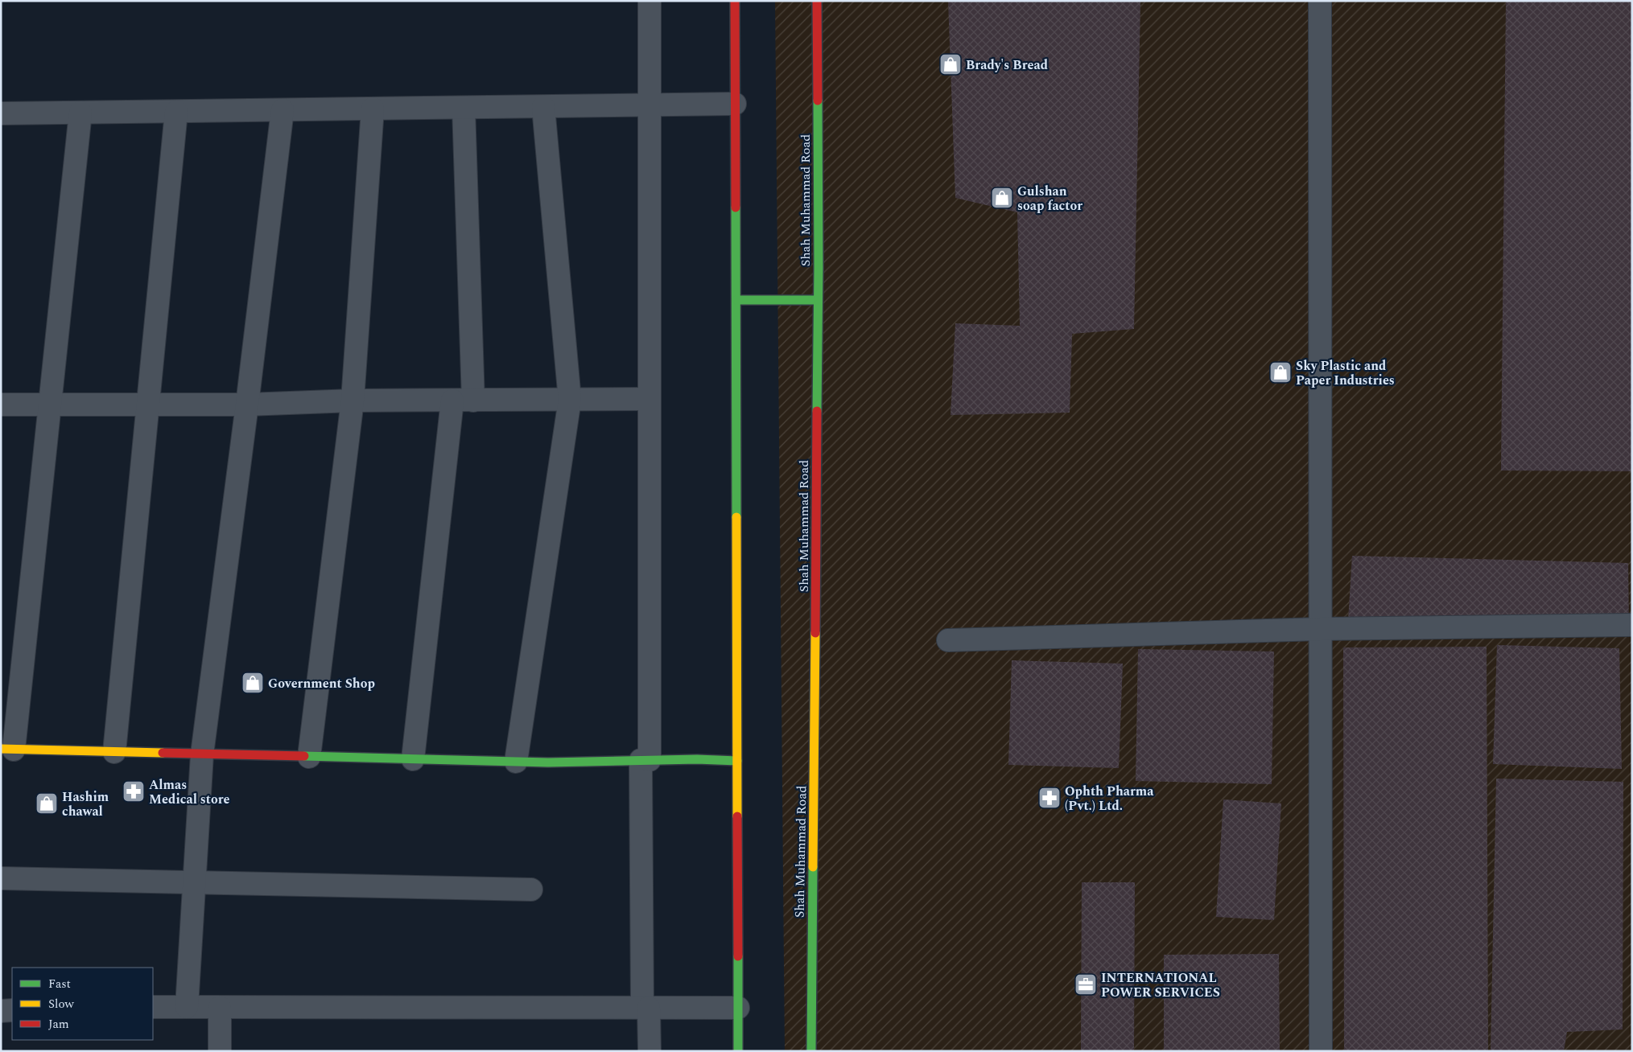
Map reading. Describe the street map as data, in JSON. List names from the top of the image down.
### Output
{
  "streets": {
    "street": ["Shah Muhammad Road"]
  },
  "places": {
    "shop": [
      "Brady's Bread",
      "Gulshan soap factor",
      "Sky Plastic and Paper Industries",
      "Government Shop",
      "Hashim chawal"
    ],
    "pharmacy": ["Almas Medical store", "Ophth Pharma (Pvt.) Ltd."],
    "office": ["INTERNATIONAL POWER SERVICES"]
  },
  "legend": ["Fast", "Slow", "Jam"]
}
